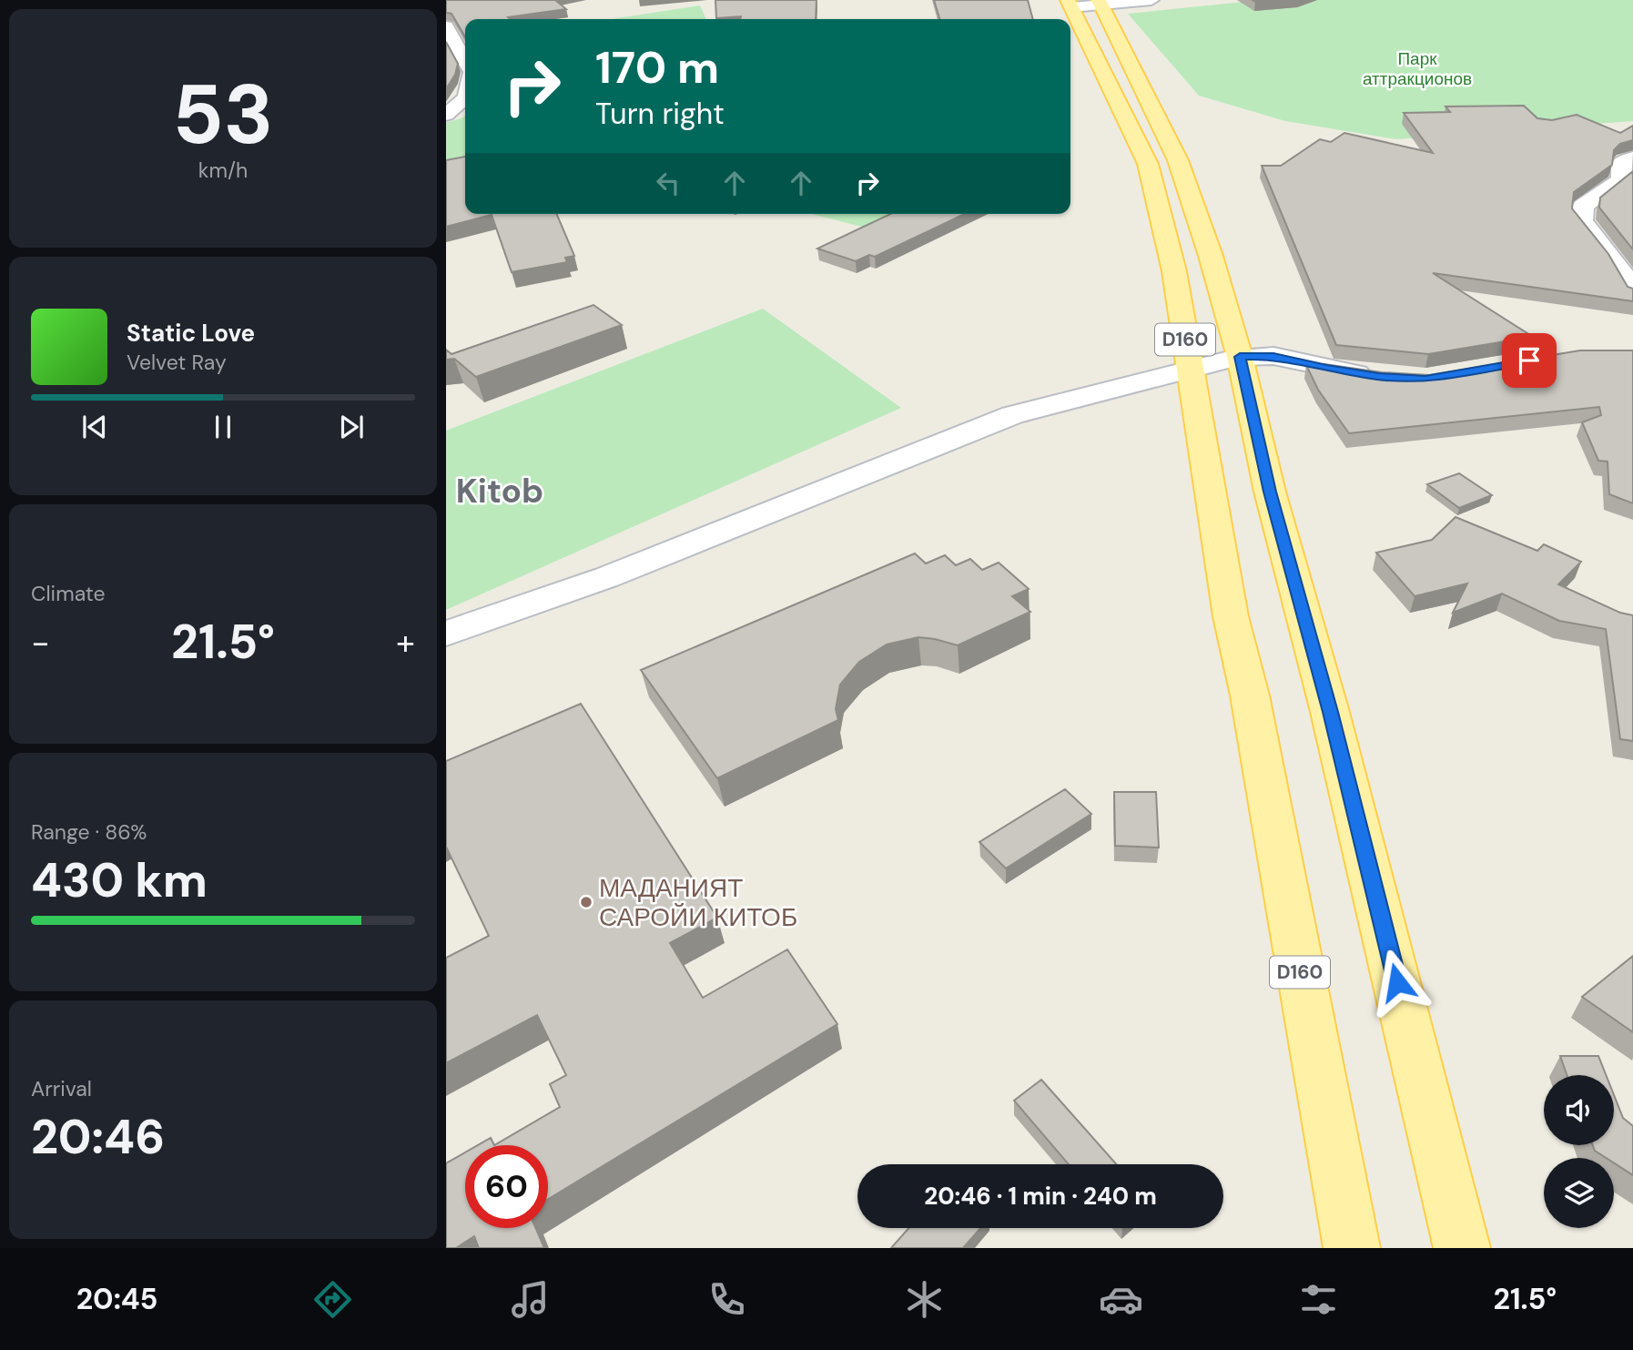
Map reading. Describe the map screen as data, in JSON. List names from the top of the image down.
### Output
{
  "streets": {
    "main road": ["D160"]
  },
  "districts": ["Kitob"],
  "parks": ["Парк аттракционов"],
  "places": ["МАДАНИЯТ САРОЙИ КИТОБ"],
  "page": {
    "tile": [
      ["53", "km/h"],
      "Climate",
      ["Range · 86%", "430 km"],
      ["Arrival", "20:46"]
    ],
    "turn": ["170 m", "Turn right"],
    "song": ["Static Love", "Velvet Ray"],
    "heat": ["−", "21.5°", "+"],
    "limit": "60",
    "trip": "20:46 · 1 min · 240 m",
    "tabs": ["20:45", "21.5°"]
  }
}
